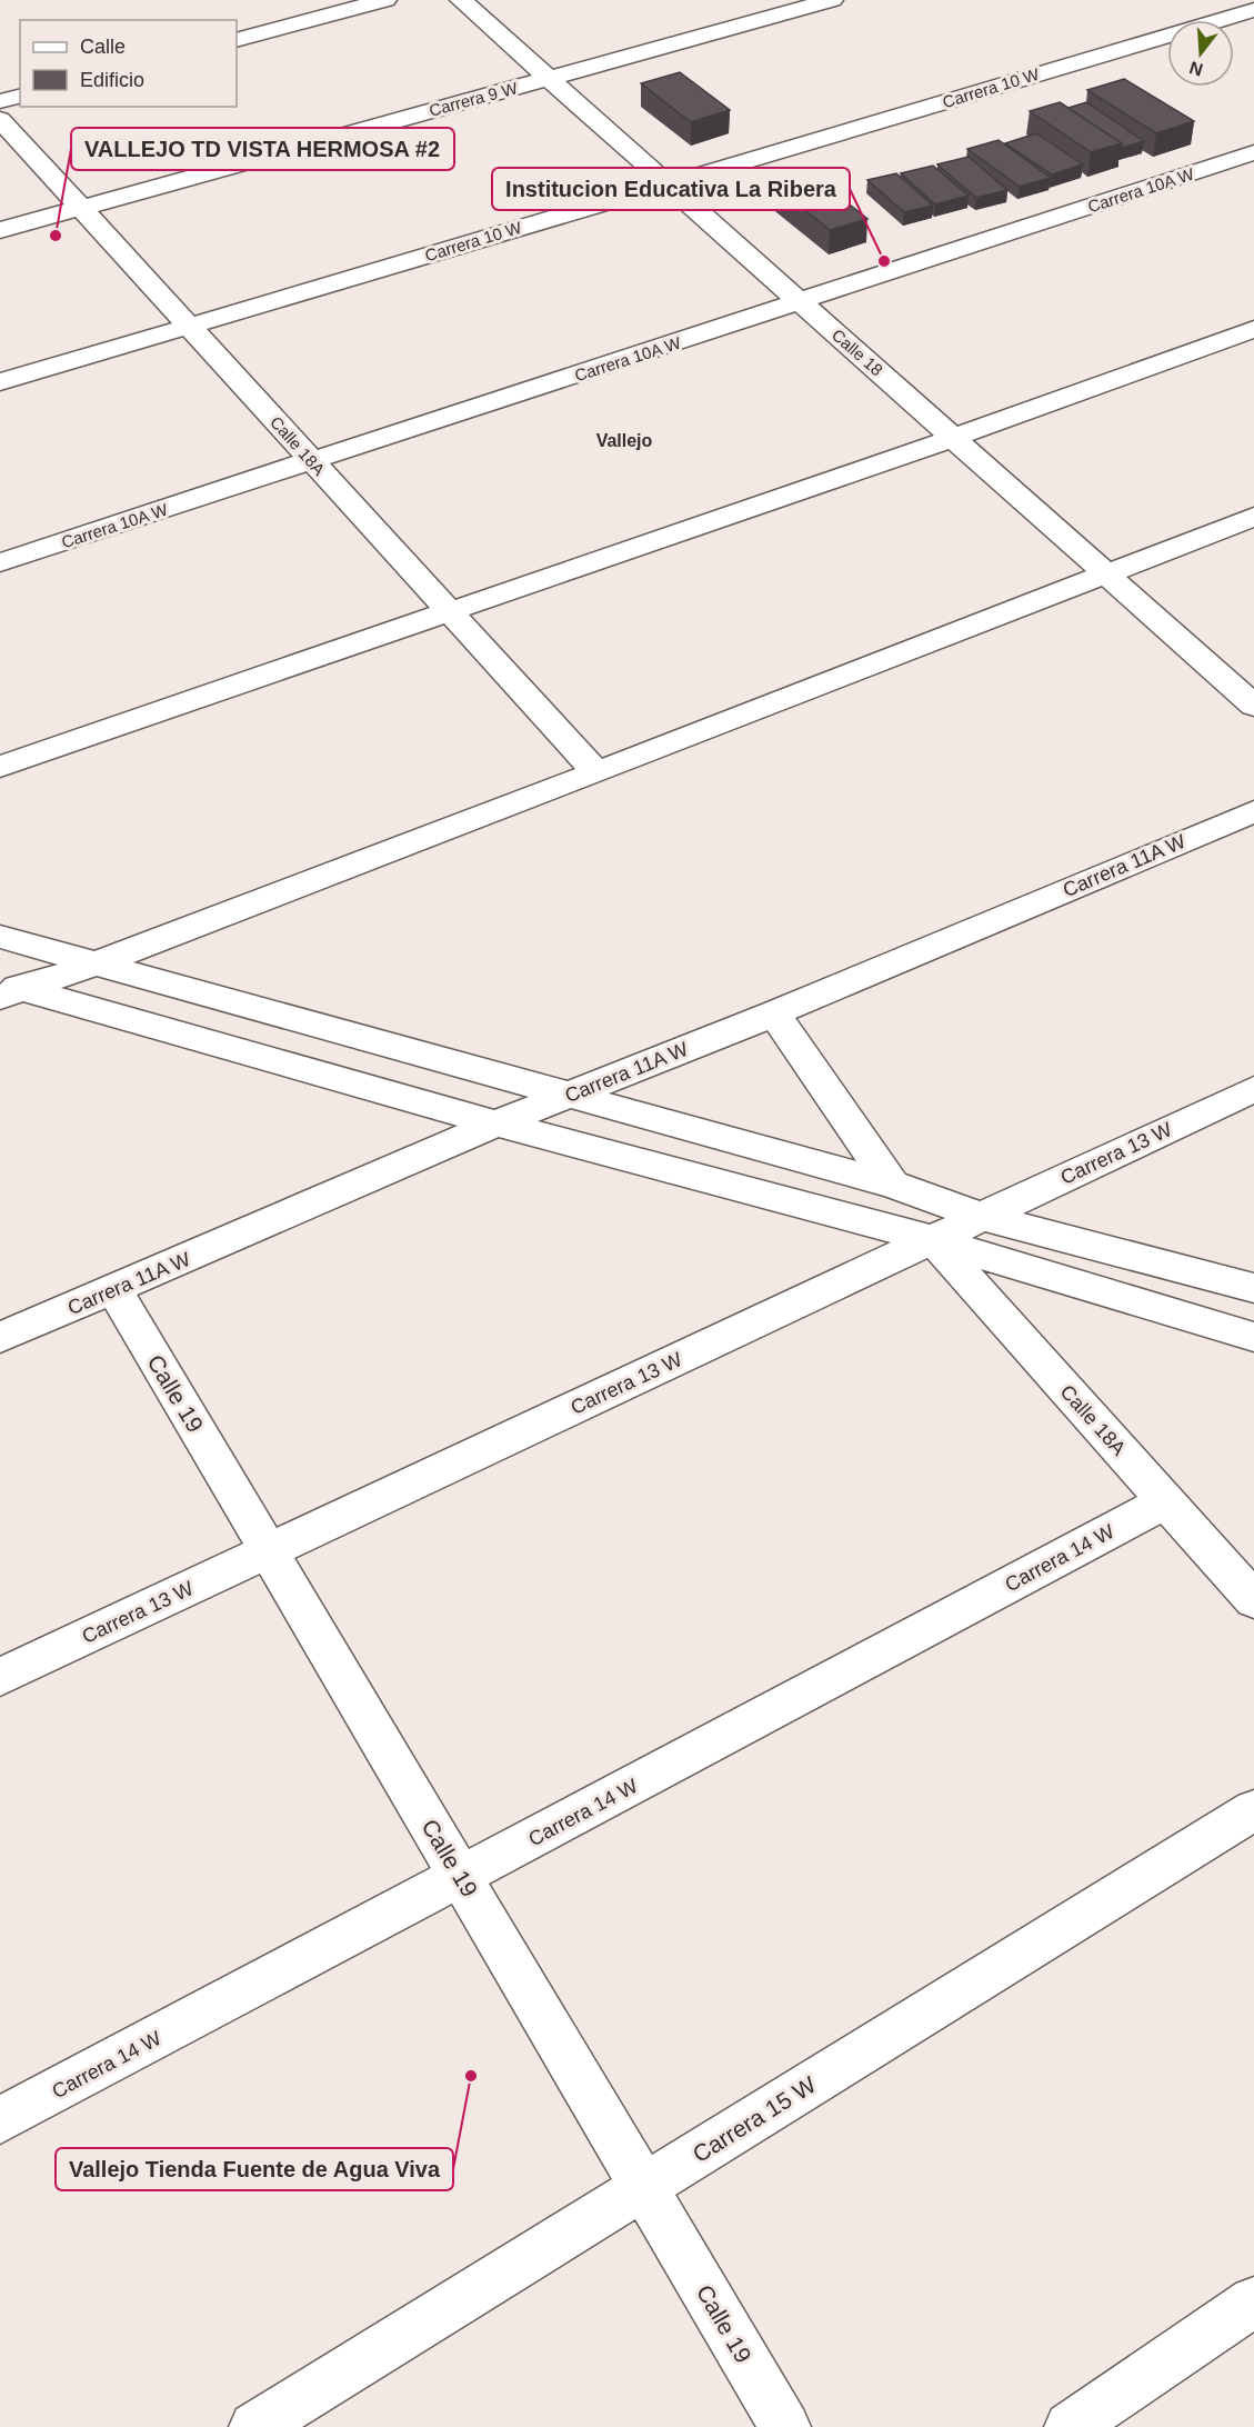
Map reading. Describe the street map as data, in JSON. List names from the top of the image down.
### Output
{
  "streets": {
    "street": [
      "Carrera 10 W",
      "Carrera 9 W",
      "Carrera 10A W",
      "Calle 18",
      "Calle 18A",
      "Carrera 11A W",
      "Carrera 13 W",
      "Calle 19",
      "Carrera 14 W",
      "Carrera 15 W"
    ]
  },
  "crossings": [
    ["Carrera 10 W", "Calle 18"],
    ["Carrera 10 W", "Calle 18A"],
    ["Carrera 9 W", "Calle 18"],
    ["Carrera 9 W", "Calle 18A"],
    ["Carrera 10A W", "Calle 18"],
    ["Carrera 10A W", "Calle 18A"],
    ["Calle 18A", "Carrera 13 W"],
    ["Calle 18A", "Carrera 14 W"],
    ["Carrera 11A W", "Calle 19"],
    ["Carrera 13 W", "Calle 19"],
    ["Calle 19", "Carrera 14 W"],
    ["Calle 19", "Carrera 15 W"]
  ],
  "districts": ["Vallejo"],
  "places": ["VALLEJO TD VISTA HERMOSA #2", "Institucion Educativa La Ribera", "Vallejo Tienda Fuente de Agua Viva"],
  "legend": ["Calle", "Edificio"],
  "north": "bottom"
}
